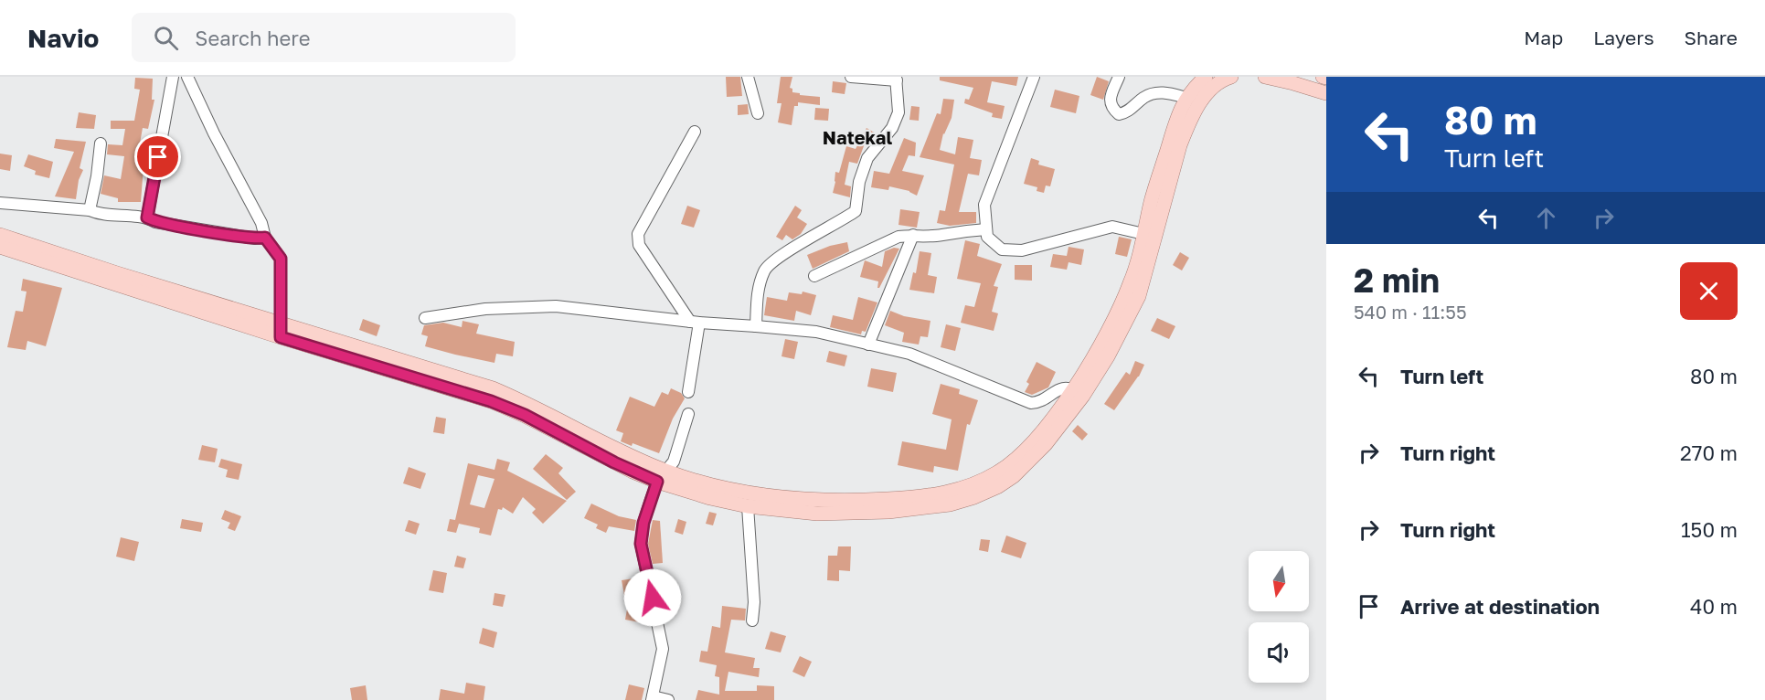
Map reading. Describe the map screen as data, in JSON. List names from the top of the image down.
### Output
{
  "districts": ["Natekal"],
  "north": "bottom",
  "page": {
    "header": "Navio",
    "search": "Search here",
    "nav": ["Map", "Layers", "Share"],
    "turn": ["80 m", "Turn left"],
    "heading": ["2 min", "540 m · 11:55"],
    "list": [
      {
        "name": "Turn left",
        "value": "80 m"
      },
      {
        "name": "Turn right",
        "value": "270 m"
      },
      {
        "name": "Turn right",
        "value": "150 m"
      },
      {
        "name": "Arrive at destination",
        "value": "40 m"
      }
    ]
  }
}
